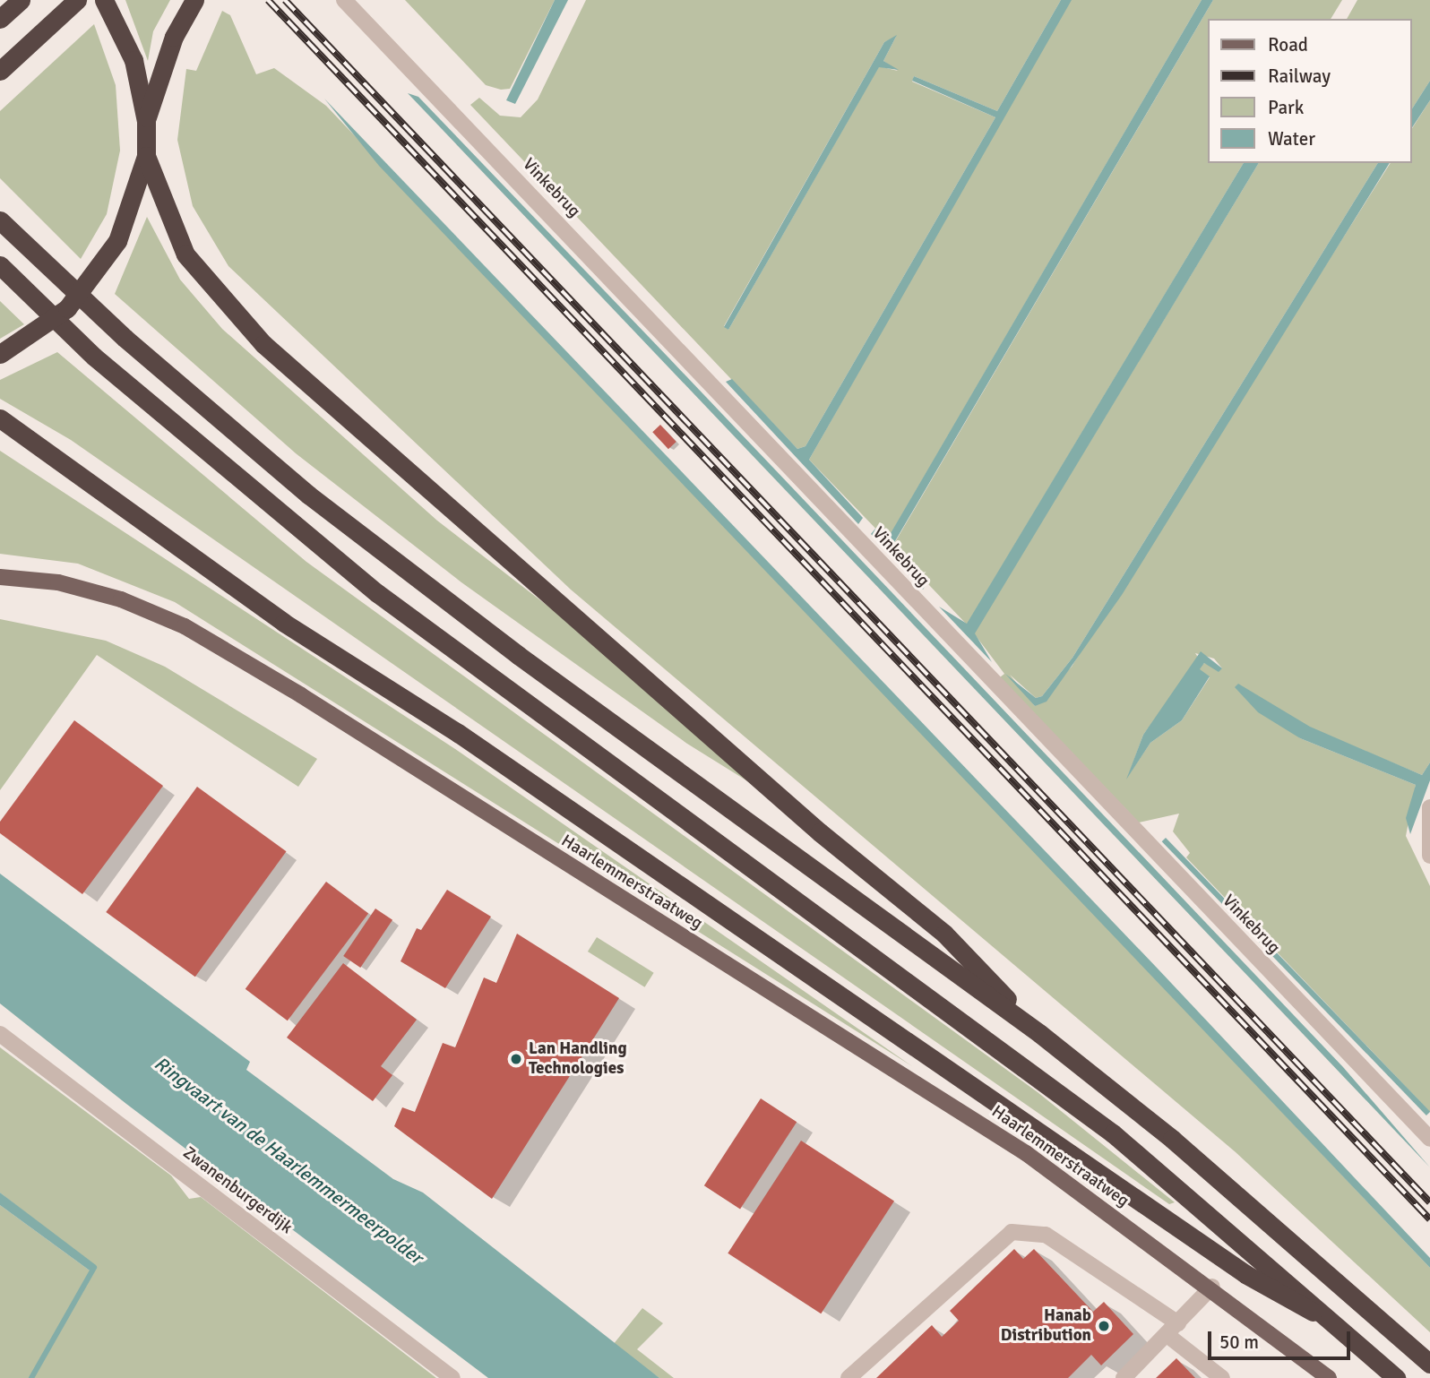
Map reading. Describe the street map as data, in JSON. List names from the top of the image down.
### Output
{
  "streets": {
    "main road": ["Haarlemmerstraatweg"],
    "street": ["Vinkebrug", "Zwanenburgerdijk"]
  },
  "water": ["Ringvaart van de Haarlemmermeerpolder"],
  "places": ["Lan Handling Technologies", "Hanab Distribution"],
  "legend": [
    "Road",
    "Railway",
    "Park",
    "Water"
  ],
  "scale_bar": "50 m"
}
